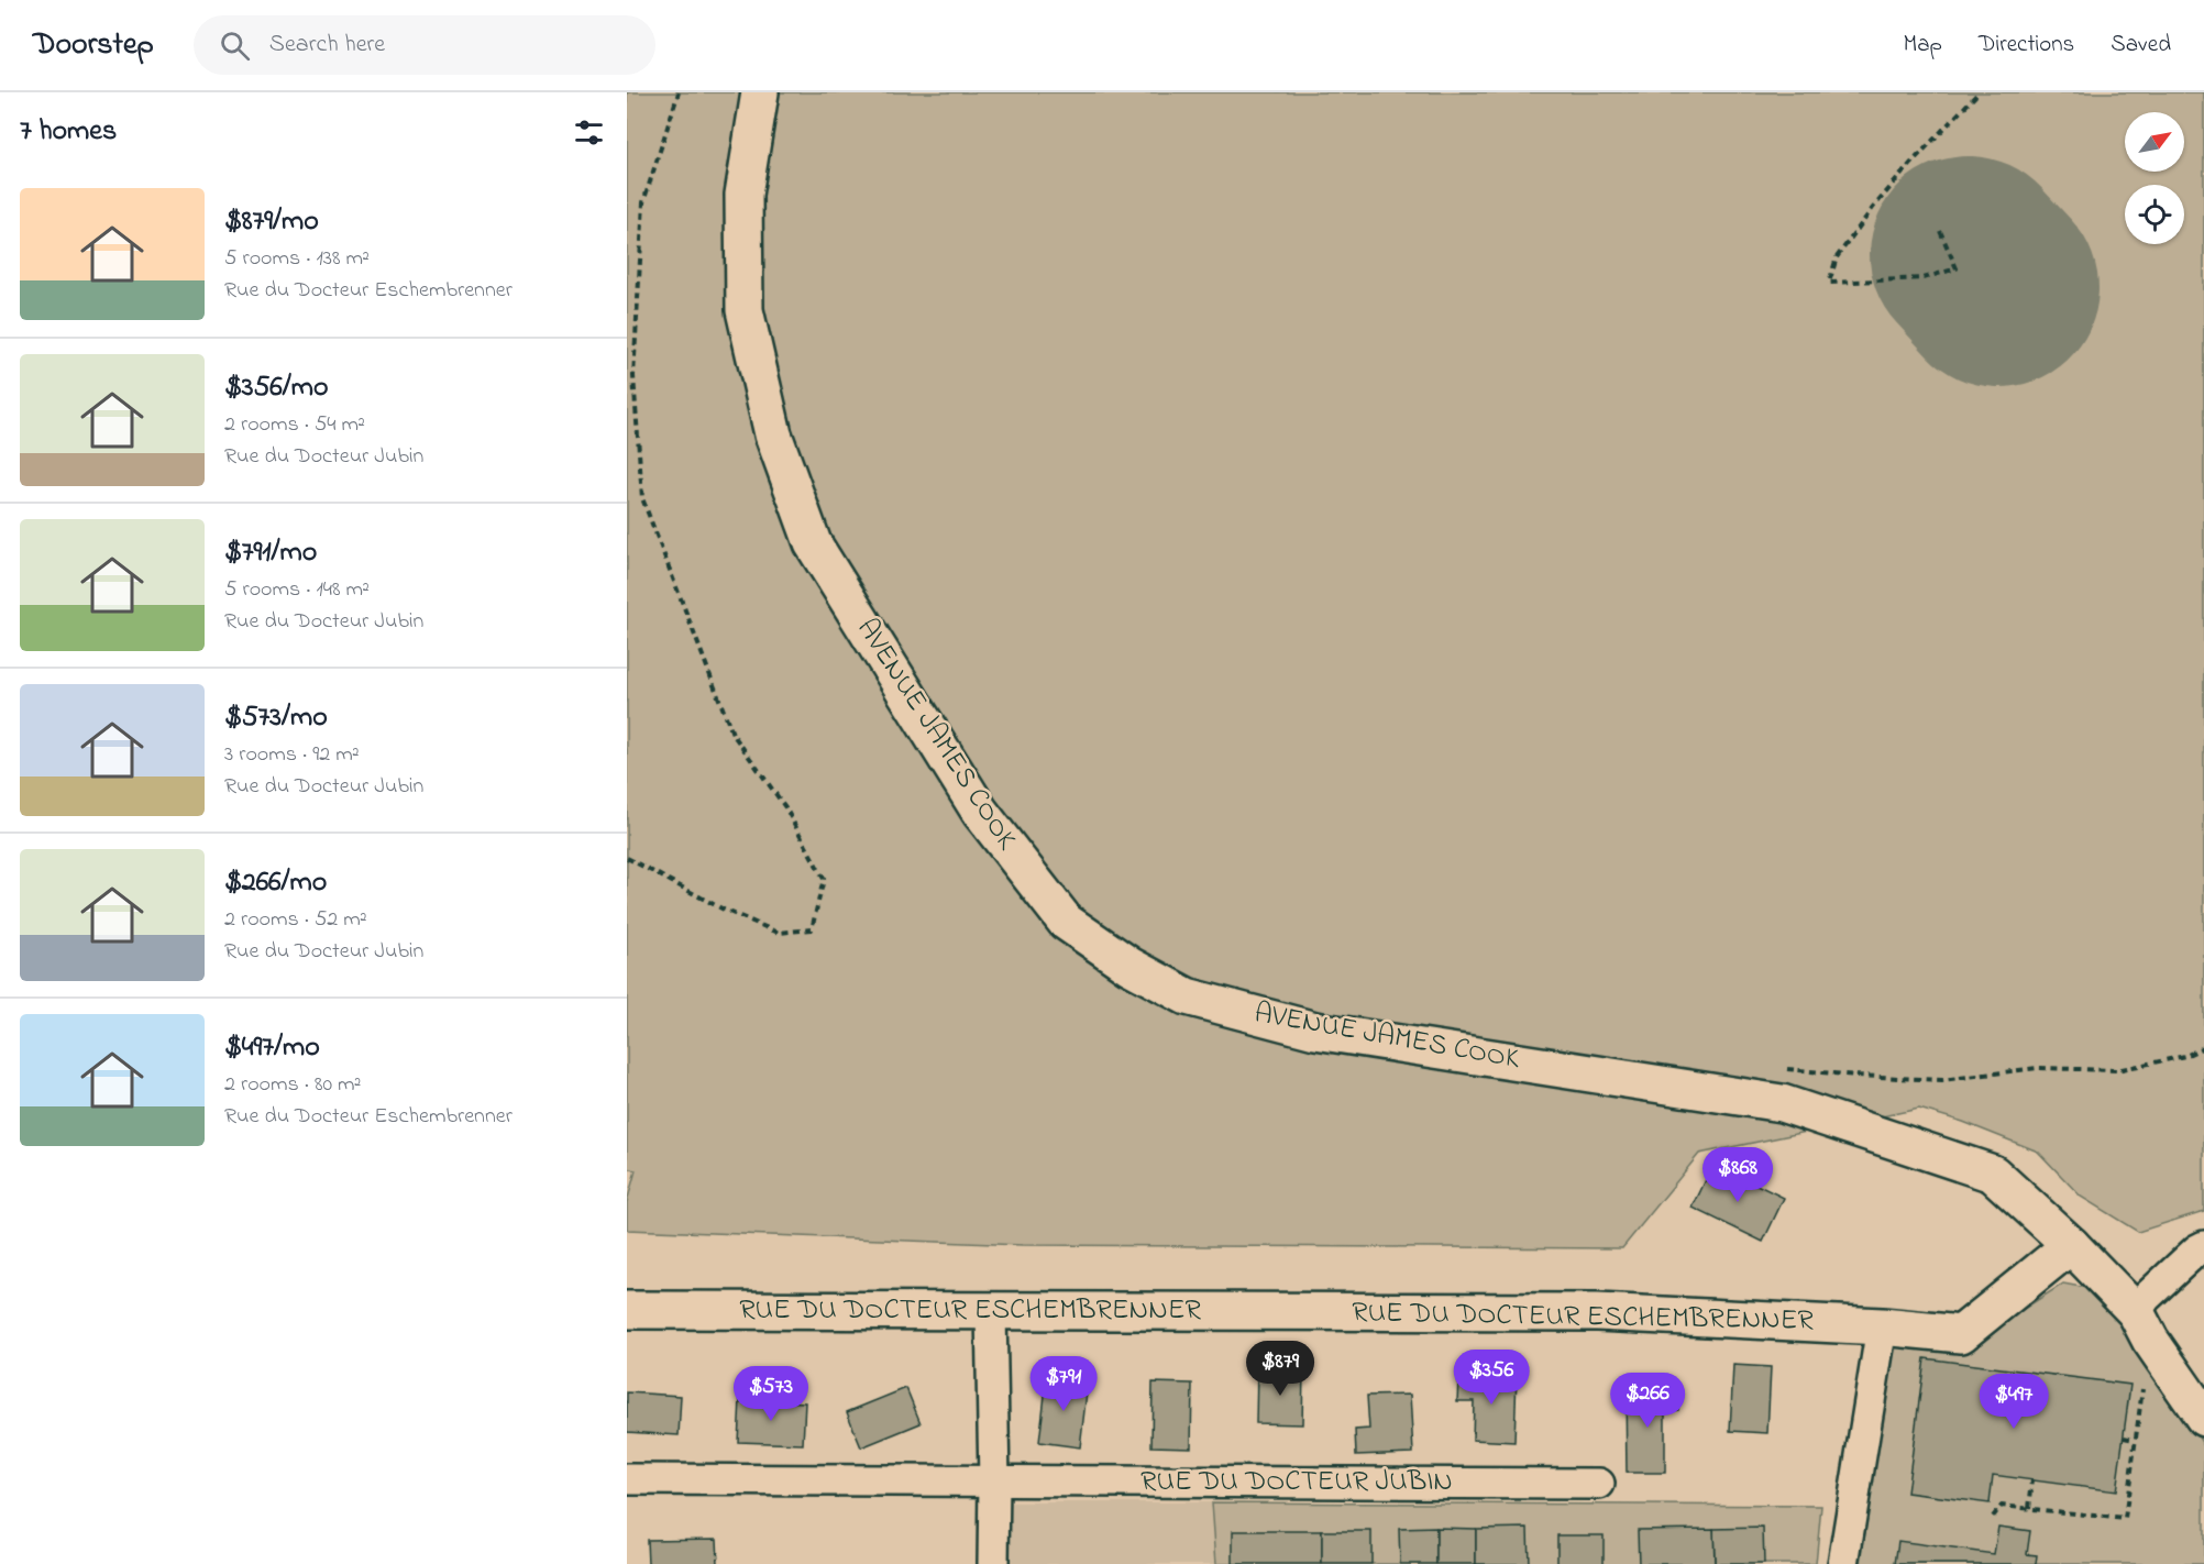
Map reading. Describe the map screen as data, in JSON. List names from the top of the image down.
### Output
{
  "streets": {
    "main road": ["AVENUE JAMES COOK", "RUE DU DOCTEUR ESCHEMBRENNER"],
    "street": ["RUE DU DOCTEUR JUBIN"]
  },
  "crossings": [
    ["AVENUE JAMES COOK", "RUE DU DOCTEUR ESCHEMBRENNER"]
  ],
  "north": "top right",
  "page": {
    "header": "Doorstep",
    "search": "Search here",
    "nav": ["Map", "Directions", "Saved"],
    "heading": "7 homes",
    "list": [
      {
        "name": "$879/mo",
        "note": "5 rooms · 138 m² · Rue du Docteur Eschembrenner"
      },
      {
        "name": "$356/mo",
        "note": "2 rooms · 54 m² · Rue du Docteur Jubin"
      },
      {
        "name": "$791/mo",
        "note": "5 rooms · 148 m² · Rue du Docteur Jubin"
      },
      {
        "name": "$573/mo",
        "note": "3 rooms · 92 m² · Rue du Docteur Jubin"
      },
      {
        "name": "$266/mo",
        "note": "2 rooms · 52 m² · Rue du Docteur Jubin"
      },
      {
        "name": "$497/mo",
        "note": "2 rooms · 80 m² · Rue du Docteur Eschembrenner"
      }
    ],
    "price": [
      "$868",
      "$879",
      "$356",
      "$791",
      "$573",
      "$266",
      "$497"
    ]
  }
}
